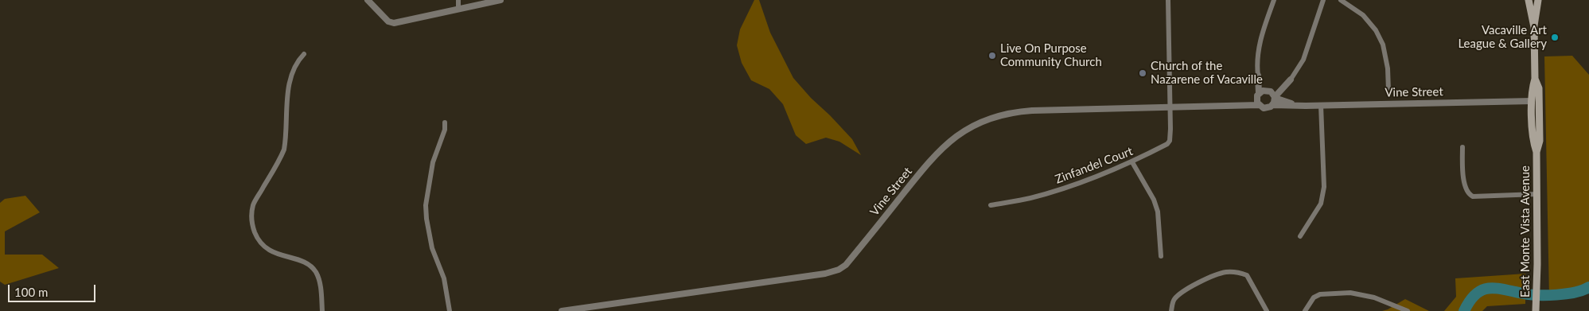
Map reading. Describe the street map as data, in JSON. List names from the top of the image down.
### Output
{
  "streets": {
    "main road": ["East Monte Vista Avenue"],
    "street": ["Vine Street", "Zinfandel Court"]
  },
  "crossings": [
    ["Vine Street", "Zinfandel Court"],
    ["Vine Street", "East Monte Vista Avenue"]
  ],
  "places": ["Vacaville Art League & Gallery", "Live On Purpose Community Church", "Church of the Nazarene of Vacaville"],
  "scale_bar": "100 m"
}
